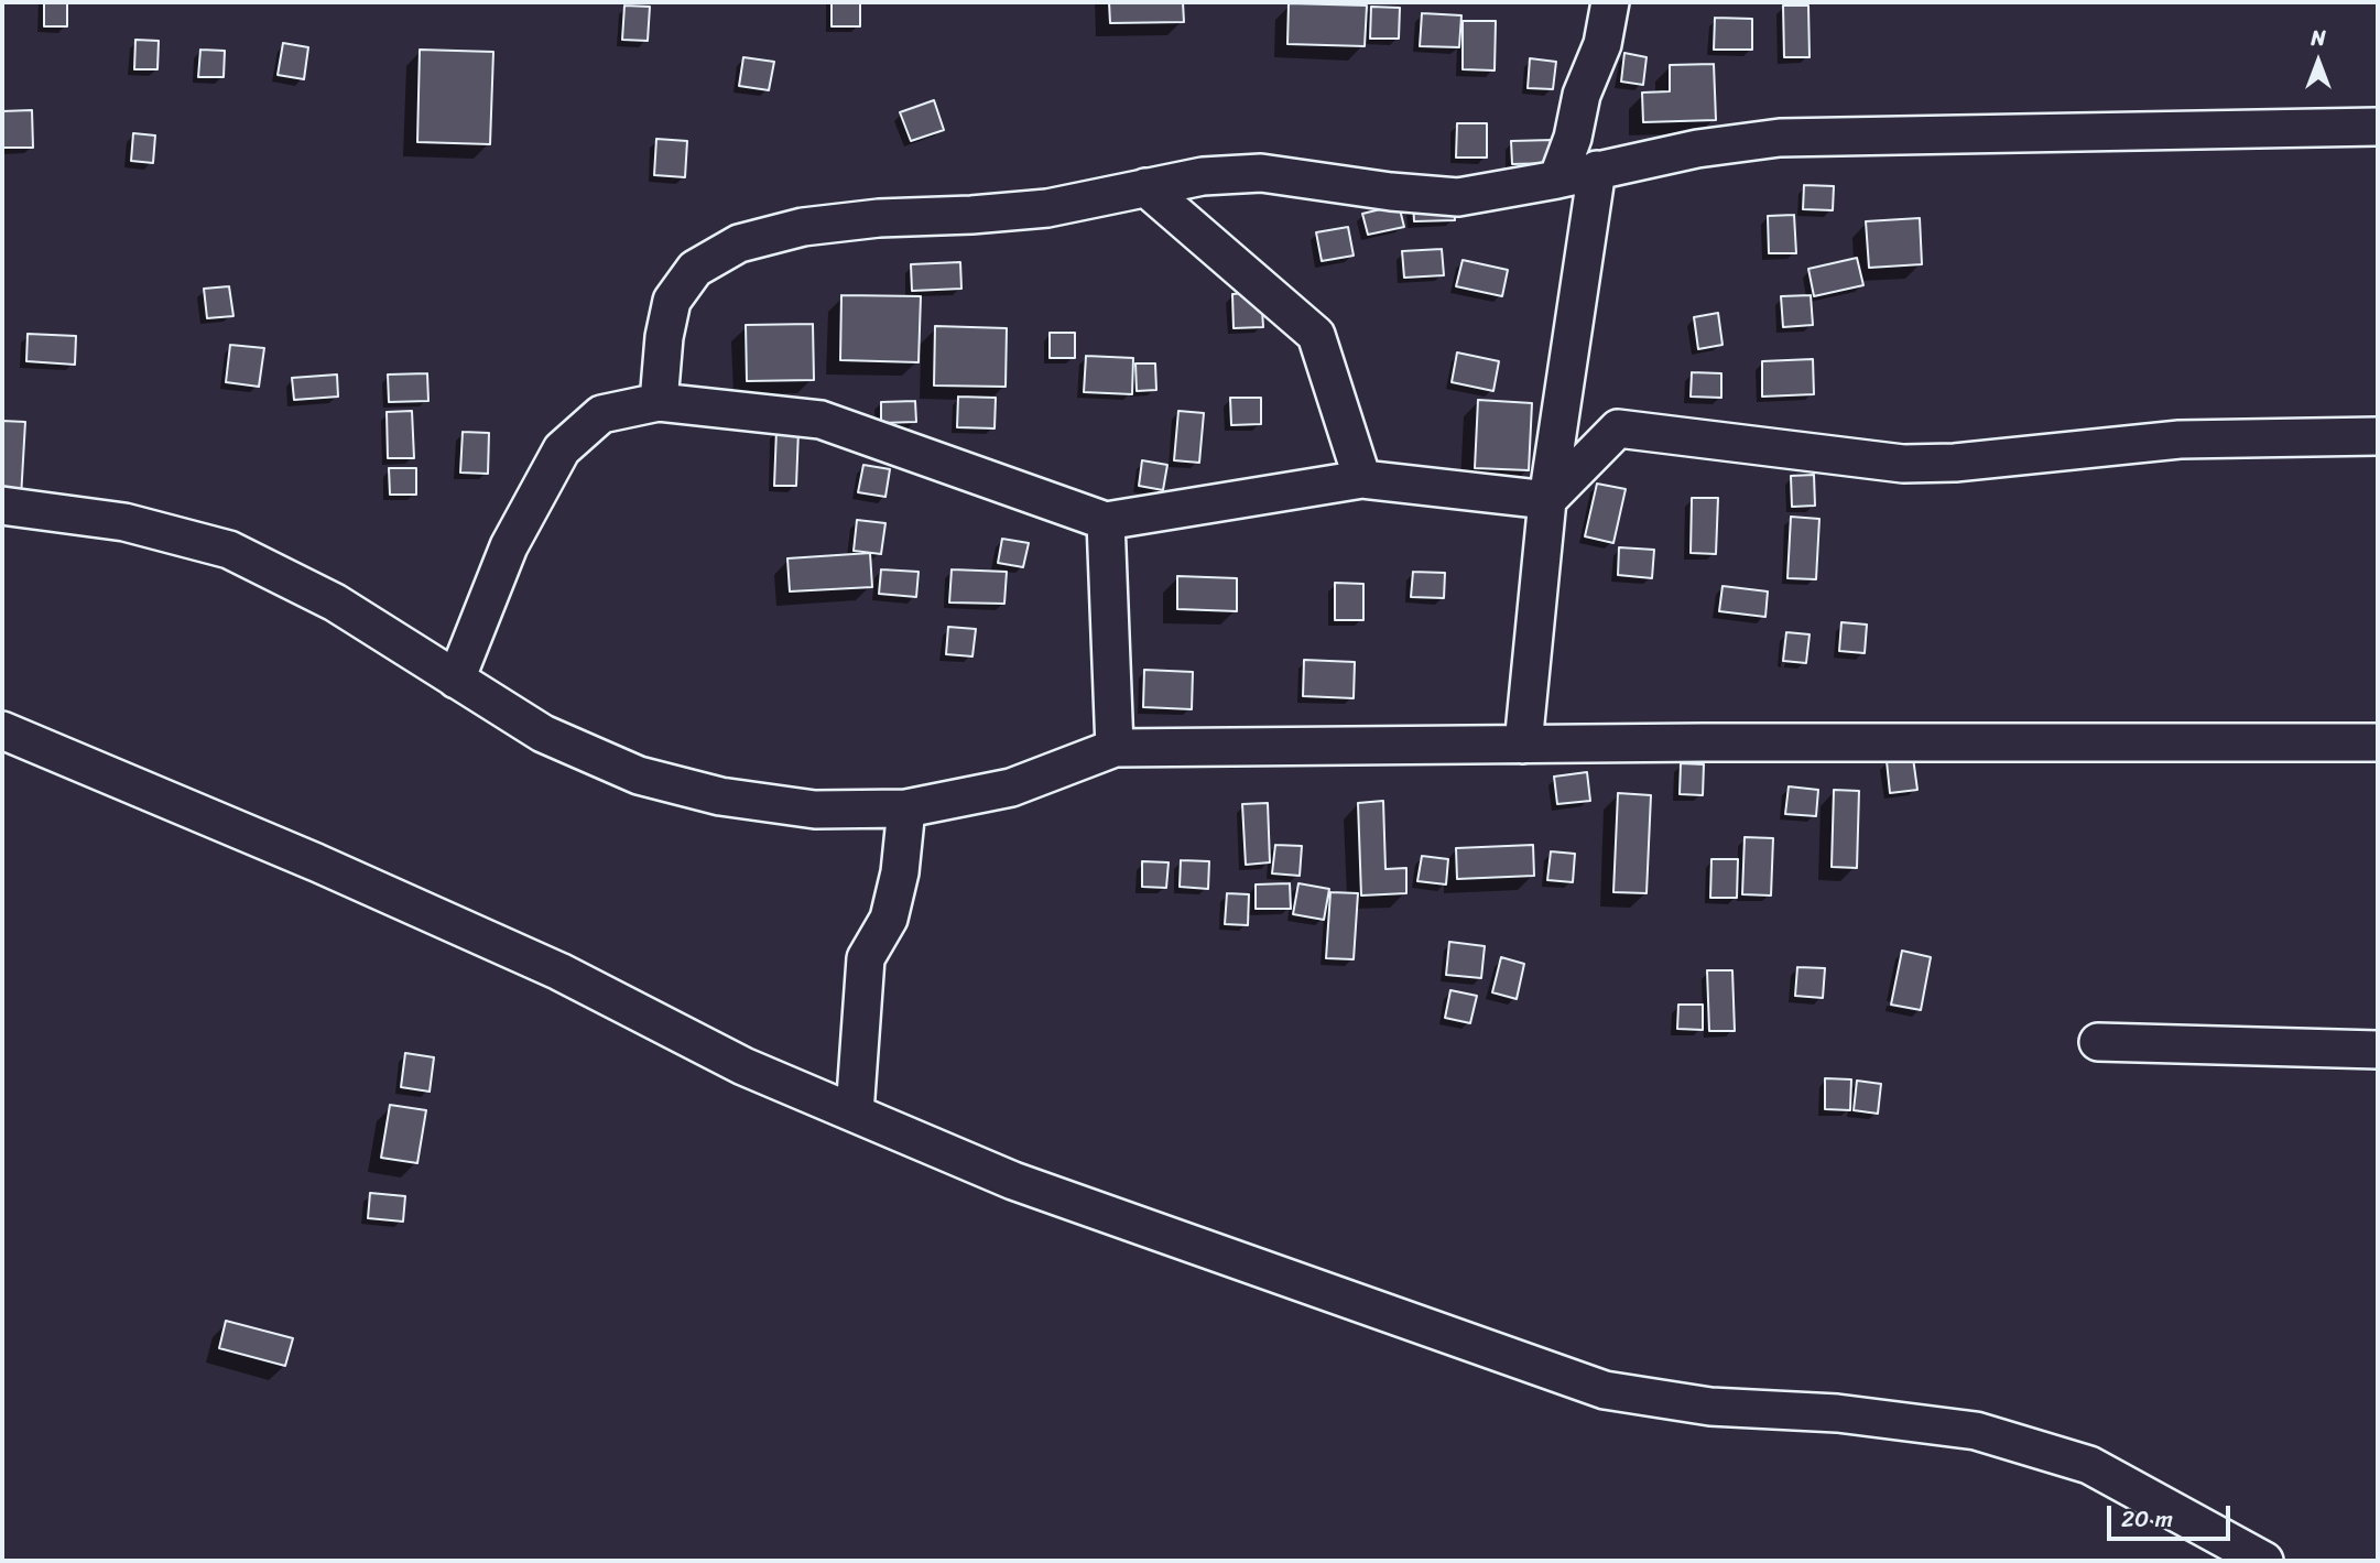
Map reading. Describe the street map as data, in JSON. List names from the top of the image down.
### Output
{
  "scale_bar": "20 m",
  "north": "top"
}
